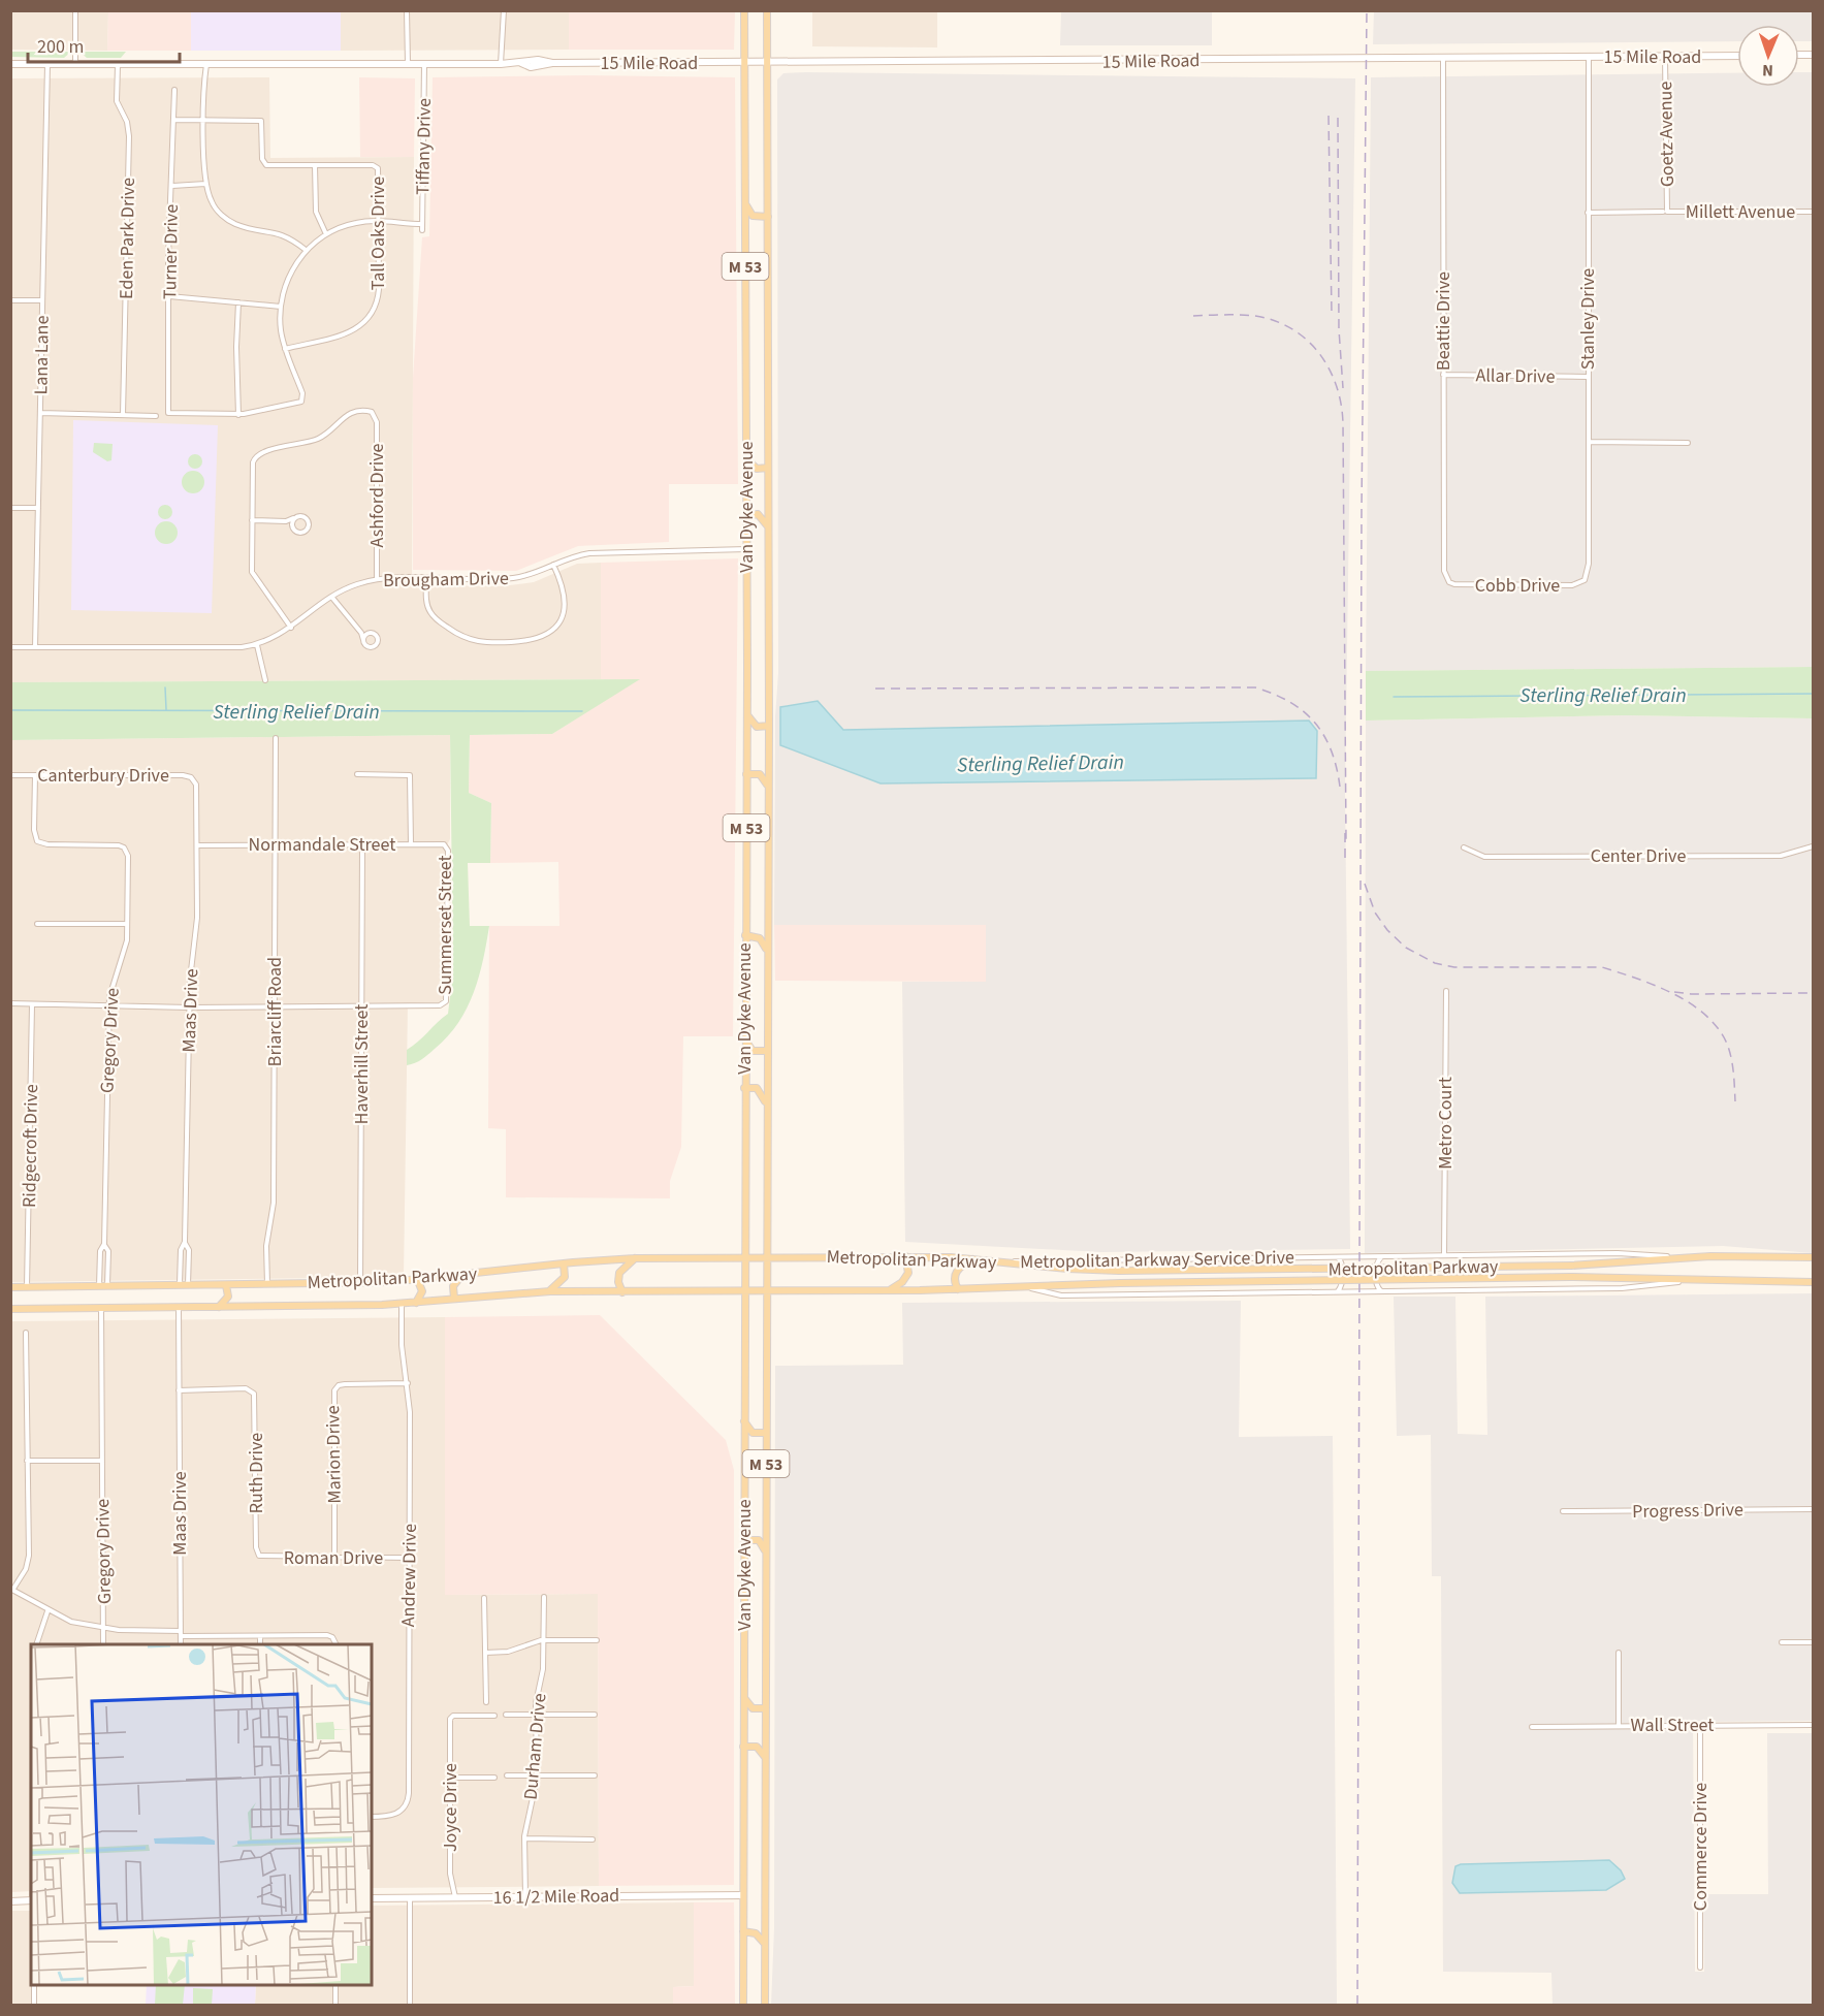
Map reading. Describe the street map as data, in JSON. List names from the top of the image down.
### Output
{
  "streets": {
    "main road": [
      "15 Mile Road",
      "M 53",
      "Van Dyke Avenue",
      "Metropolitan Parkway",
      "16 1/2 Mile Road"
    ],
    "street": [
      "Goetz Avenue",
      "Tiffany Drive",
      "Millett Avenue",
      "Tall Oaks Drive",
      "Eden Park Drive",
      "Turner Drive",
      "Stanley Drive",
      "Beattie Drive",
      "Lana Lane",
      "Allar Drive",
      "Ashford Drive",
      "Brougham Drive",
      "Cobb Drive",
      "Canterbury Drive",
      "Normandale Street",
      "Center Drive",
      "Summerset Street",
      "Maas Drive",
      "Briarcliff Road",
      "Gregory Drive",
      "Haverhill Street",
      "Metro Court",
      "Ridgecroft Drive",
      "Metropolitan Parkway Service Drive",
      "Marion Drive",
      "Ruth Drive",
      "Progress Drive",
      "Roman Drive",
      "Andrew Drive",
      "Wall Street",
      "Durham Drive",
      "Joyce Drive",
      "Commerce Drive"
    ]
  },
  "crossings": [
    ["15 Mile Road", "Goetz Avenue"],
    ["15 Mile Road", "Tiffany Drive"],
    ["15 Mile Road", "Eden Park Drive"],
    ["15 Mile Road", "Stanley Drive"],
    ["15 Mile Road", "Beattie Drive"],
    ["15 Mile Road", "Lana Lane"],
    ["15 Mile Road", "Van Dyke Avenue"],
    ["Goetz Avenue", "Millett Avenue"],
    ["Millett Avenue", "Stanley Drive"],
    ["Stanley Drive", "Allar Drive"],
    ["Stanley Drive", "Cobb Drive"],
    ["Beattie Drive", "Allar Drive"],
    ["Beattie Drive", "Cobb Drive"],
    ["Lana Lane", "Brougham Drive"],
    ["Ashford Drive", "Brougham Drive"],
    ["Van Dyke Avenue", "Brougham Drive"],
    ["Van Dyke Avenue", "Metropolitan Parkway"],
    ["Van Dyke Avenue", "16 1/2 Mile Road"],
    ["Canterbury Drive", "Maas Drive"],
    ["Canterbury Drive", "Gregory Drive"],
    ["Normandale Street", "Summerset Street"],
    ["Normandale Street", "Maas Drive"],
    ["Normandale Street", "Briarcliff Road"],
    ["Normandale Street", "Haverhill Street"],
    ["Summerset Street", "Haverhill Street"],
    ["Maas Drive", "Metropolitan Parkway"],
    ["Maas Drive", "Ruth Drive"],
    ["Briarcliff Road", "Metropolitan Parkway"],
    ["Gregory Drive", "Metropolitan Parkway"],
    ["Haverhill Street", "Metropolitan Parkway"],
    ["Metro Court", "Metropolitan Parkway Service Drive"],
    ["Ridgecroft Drive", "Metropolitan Parkway"],
    ["Metropolitan Parkway", "Metropolitan Parkway Service Drive"],
    ["Metropolitan Parkway", "Andrew Drive"],
    ["Marion Drive", "Roman Drive"],
    ["Marion Drive", "Andrew Drive"],
    ["Ruth Drive", "Roman Drive"],
    ["Roman Drive", "Andrew Drive"],
    ["Wall Street", "Commerce Drive"],
    ["Durham Drive", "16 1/2 Mile Road"],
    ["Joyce Drive", "16 1/2 Mile Road"]
  ],
  "water": ["Sterling Relief Drain"],
  "scale_bar": "200 m",
  "north": "bottom"
}
